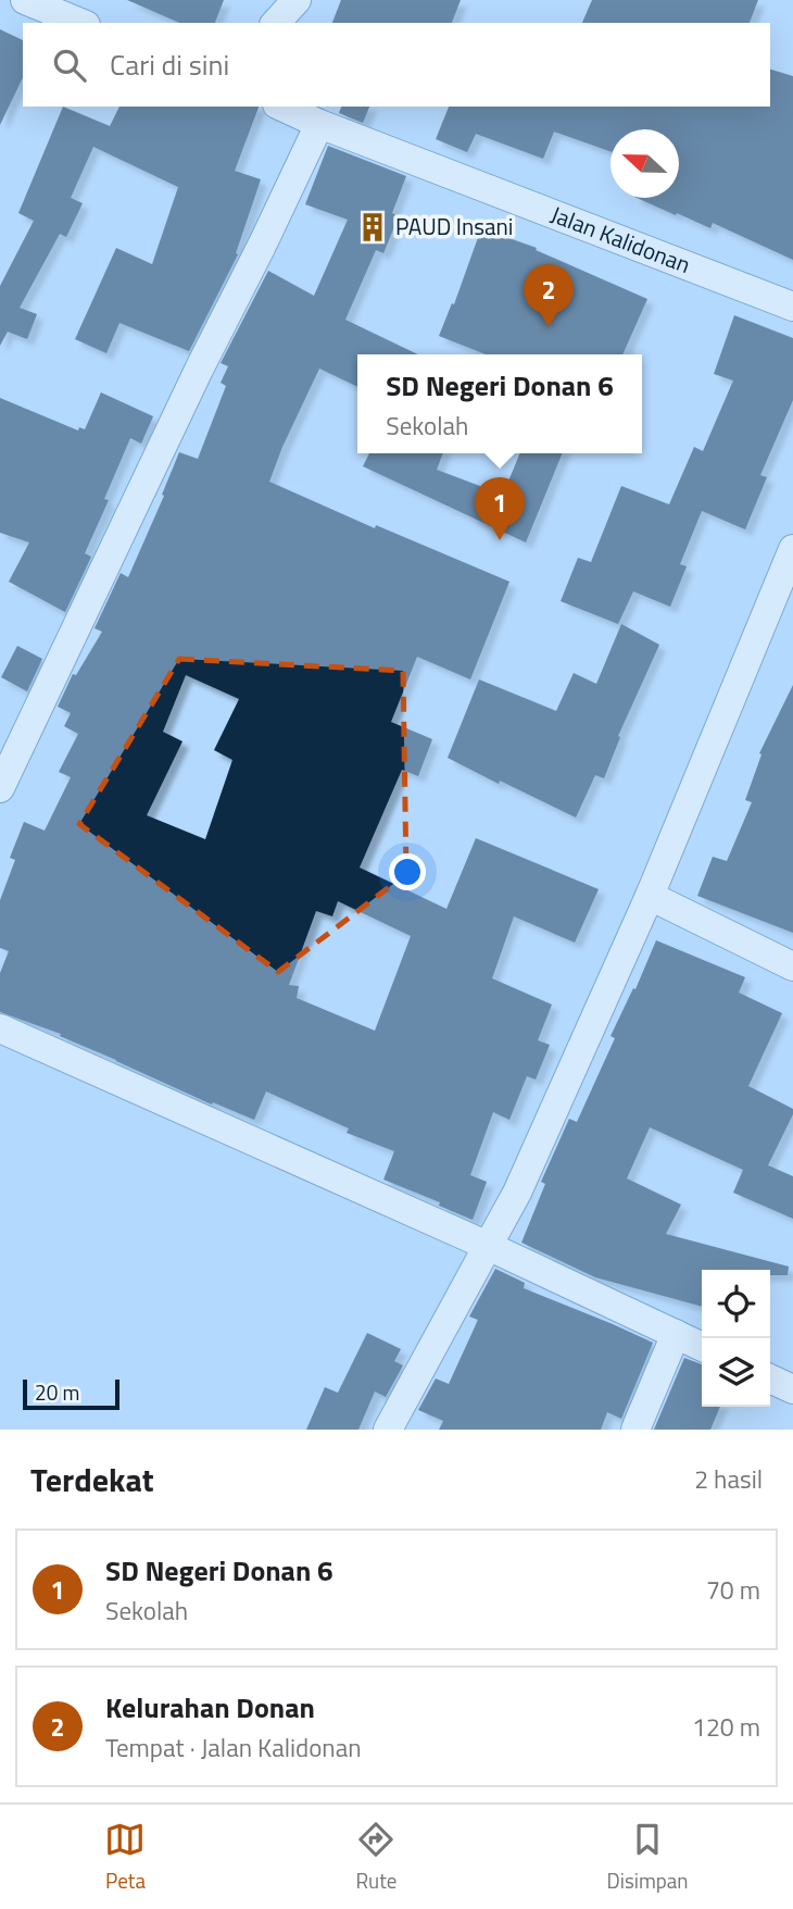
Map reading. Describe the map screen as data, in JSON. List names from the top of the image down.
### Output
{
  "streets": {
    "street": ["Jalan Kalidonan"]
  },
  "places": {
    "building": ["PAUD Insani"]
  },
  "scale_bar": "20 m",
  "north": "left",
  "page": {
    "search": "Cari di sini",
    "pins": ["2", "1"],
    "popup": ["SD Negeri Donan 6", "Sekolah"],
    "scale": "20 m",
    "heading": ["Terdekat", "2 hasil"],
    "list": [
      {
        "mark": "1",
        "name": "SD Negeri Donan 6",
        "note": "Sekolah",
        "value": "70 m"
      },
      {
        "mark": "2",
        "name": "Kelurahan Donan",
        "note": "Tempat · Jalan Kalidonan",
        "value": "120 m"
      }
    ],
    "nav": ["Peta", "Rute", "Disimpan"]
  }
}
